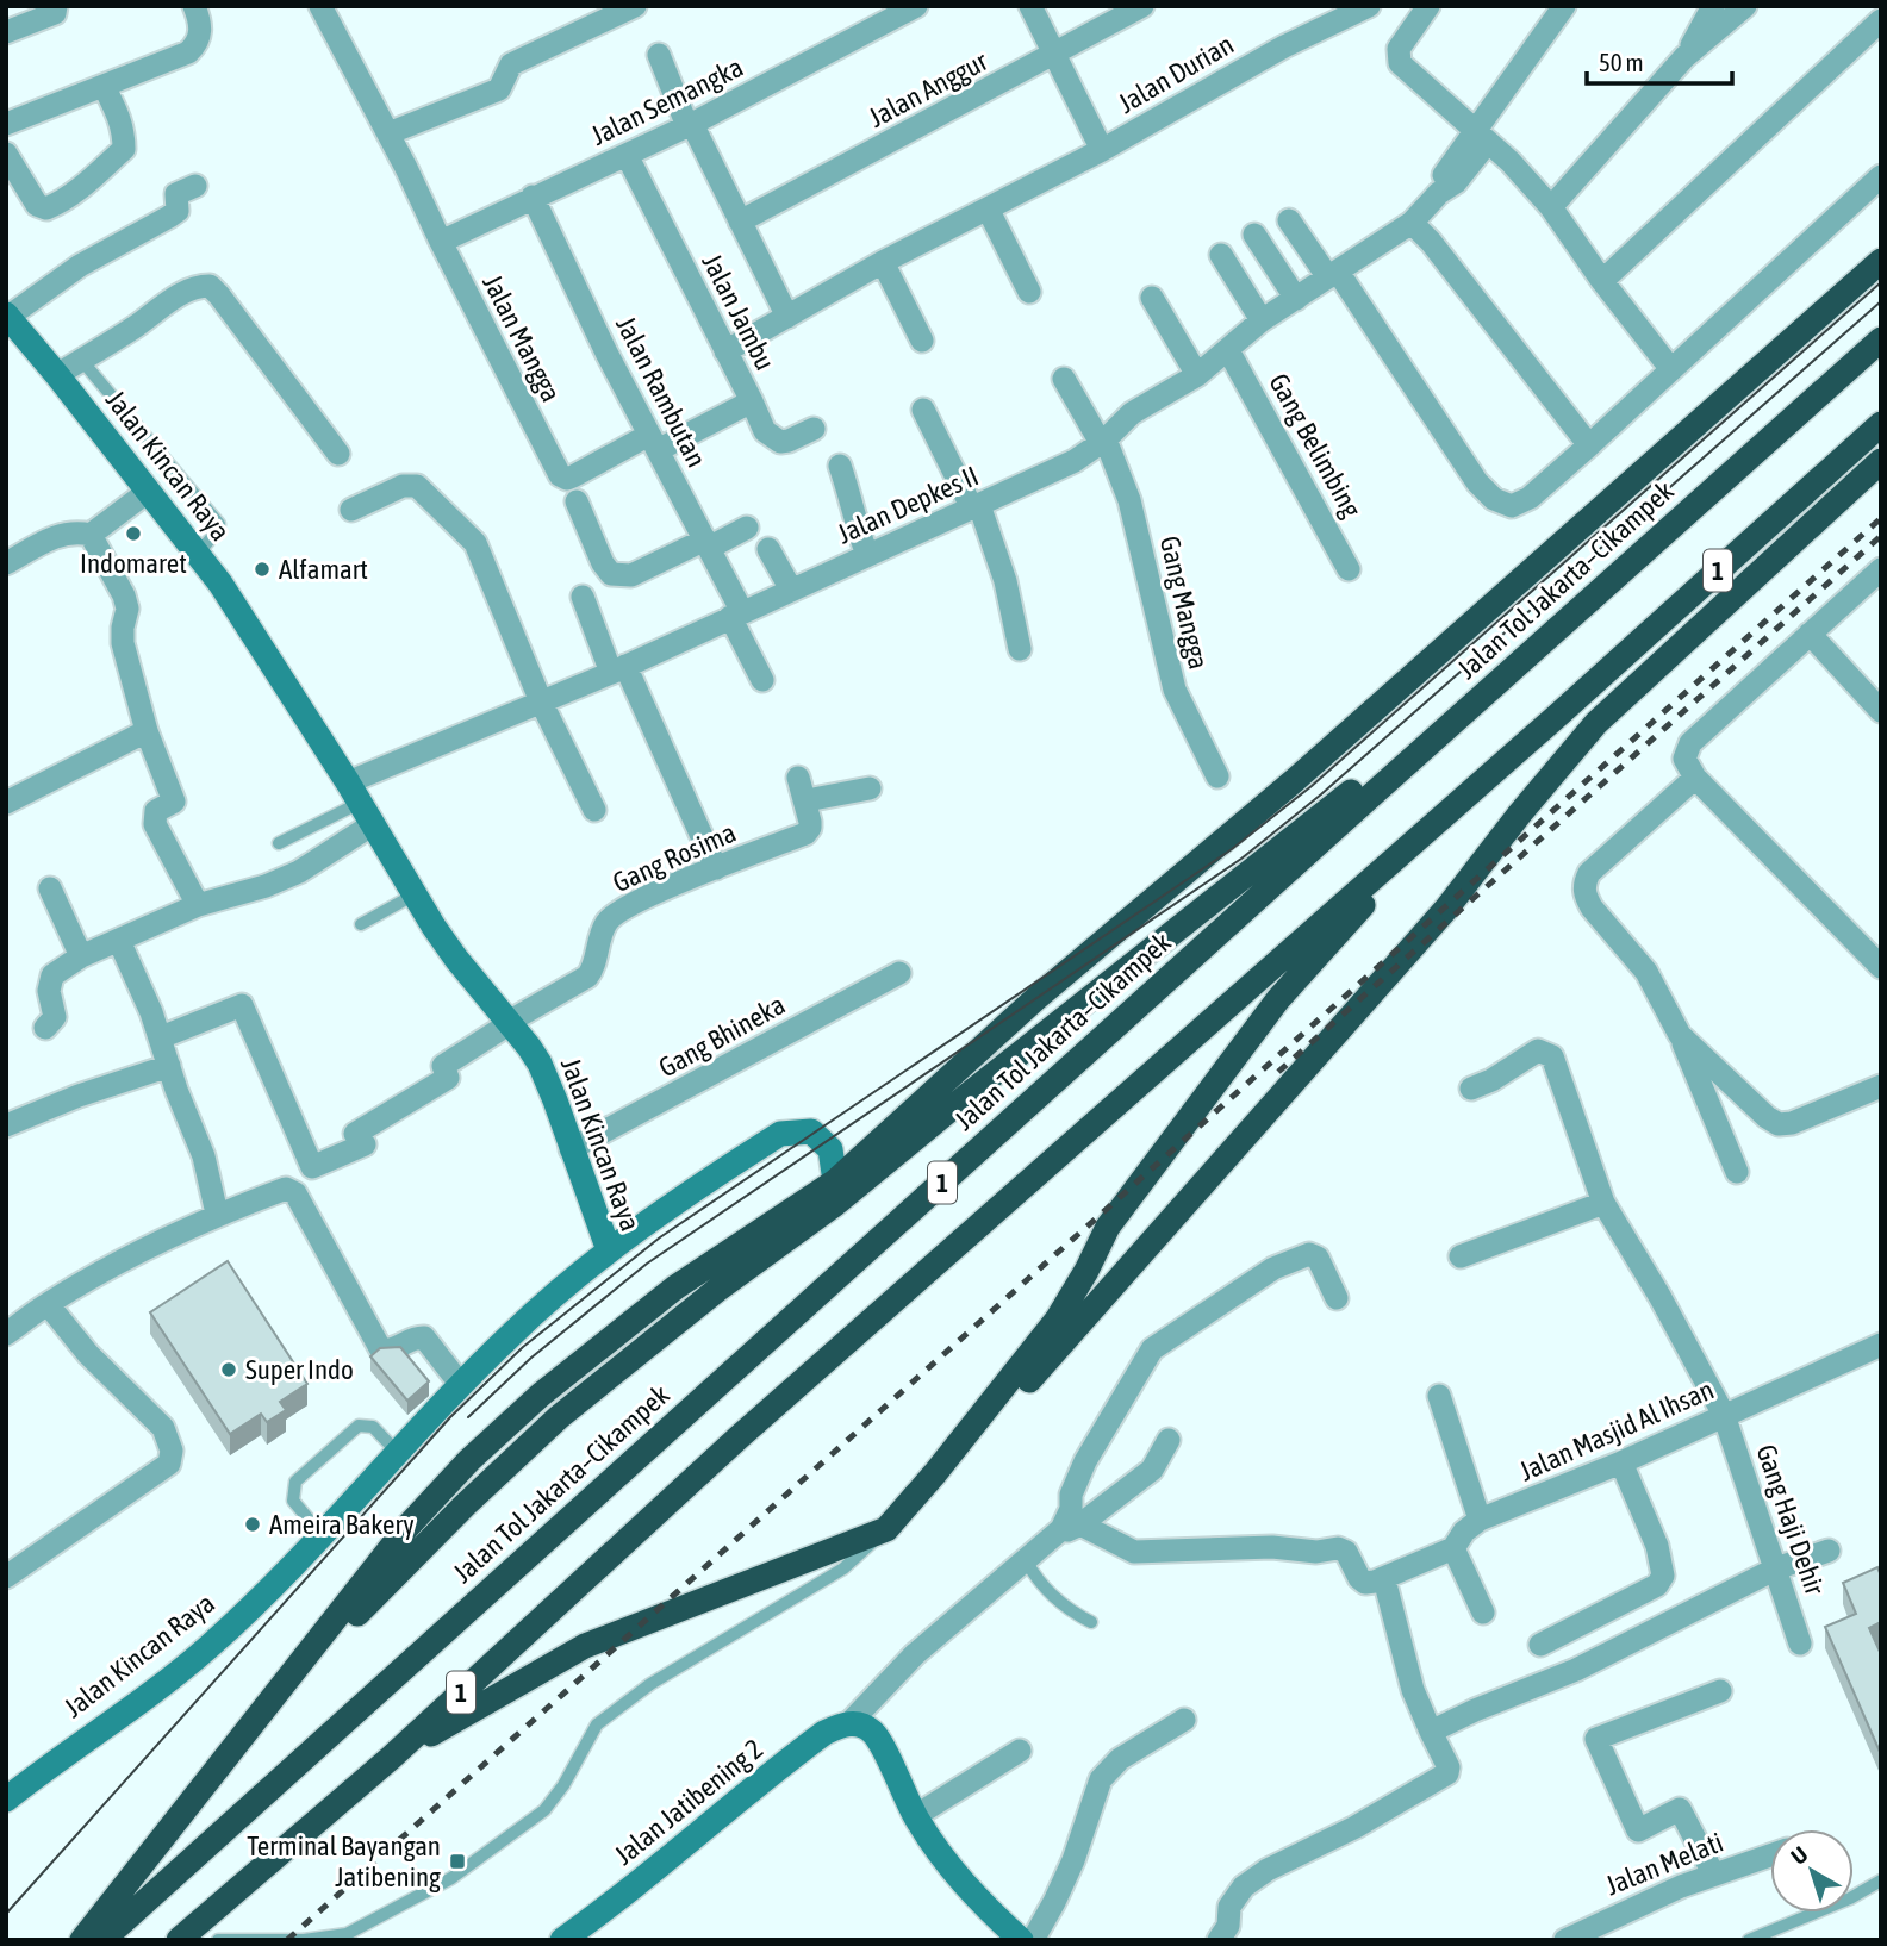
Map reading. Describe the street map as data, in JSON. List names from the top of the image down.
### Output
{
  "streets": {
    "highway": ["1", "Jalan Tol Jakarta–Cikampek"],
    "main road": ["Jalan Kincan Raya", "Jalan Jatibening 2"],
    "street": [
      "Jalan Durian",
      "Jalan Anggur",
      "Jalan Semangka",
      "Jalan Jambu",
      "Jalan Mangga",
      "Jalan Rambutan",
      "Gang Belimbing",
      "Jalan Depkes II",
      "Gang Mangga",
      "Gang Rosima",
      "Gang Bhineka",
      "Jalan Masjid Al Ihsan",
      "Gang Haji Dehir",
      "Jalan Melati"
    ]
  },
  "crossings": [
    ["Jalan Durian", "Jalan Anggur"],
    ["Jalan Durian", "Jalan Jambu"],
    ["Jalan Semangka", "Jalan Jambu"],
    ["Jalan Semangka", "Jalan Mangga"],
    ["Jalan Semangka", "Jalan Rambutan"],
    ["Jalan Jambu", "Jalan Mangga"],
    ["Jalan Jambu", "Jalan Rambutan"],
    ["Jalan Mangga", "Jalan Rambutan"],
    ["Jalan Rambutan", "Jalan Depkes II"],
    ["Gang Belimbing", "Jalan Depkes II"],
    ["Jalan Kincan Raya", "Jalan Depkes II"],
    ["Jalan Kincan Raya", "Gang Rosima"],
    ["Jalan Kincan Raya", "Gang Bhineka"],
    ["Jalan Depkes II", "Gang Mangga"],
    ["Jalan Masjid Al Ihsan", "Gang Haji Dehir"]
  ],
  "places": {
    "other": [
      "Indomaret",
      "Alfamart",
      "Super Indo",
      "Ameira Bakery"
    ],
    "transit": ["Terminal Bayangan Jatibening"]
  },
  "scale_bar": "50 m",
  "north": "top left"
}
